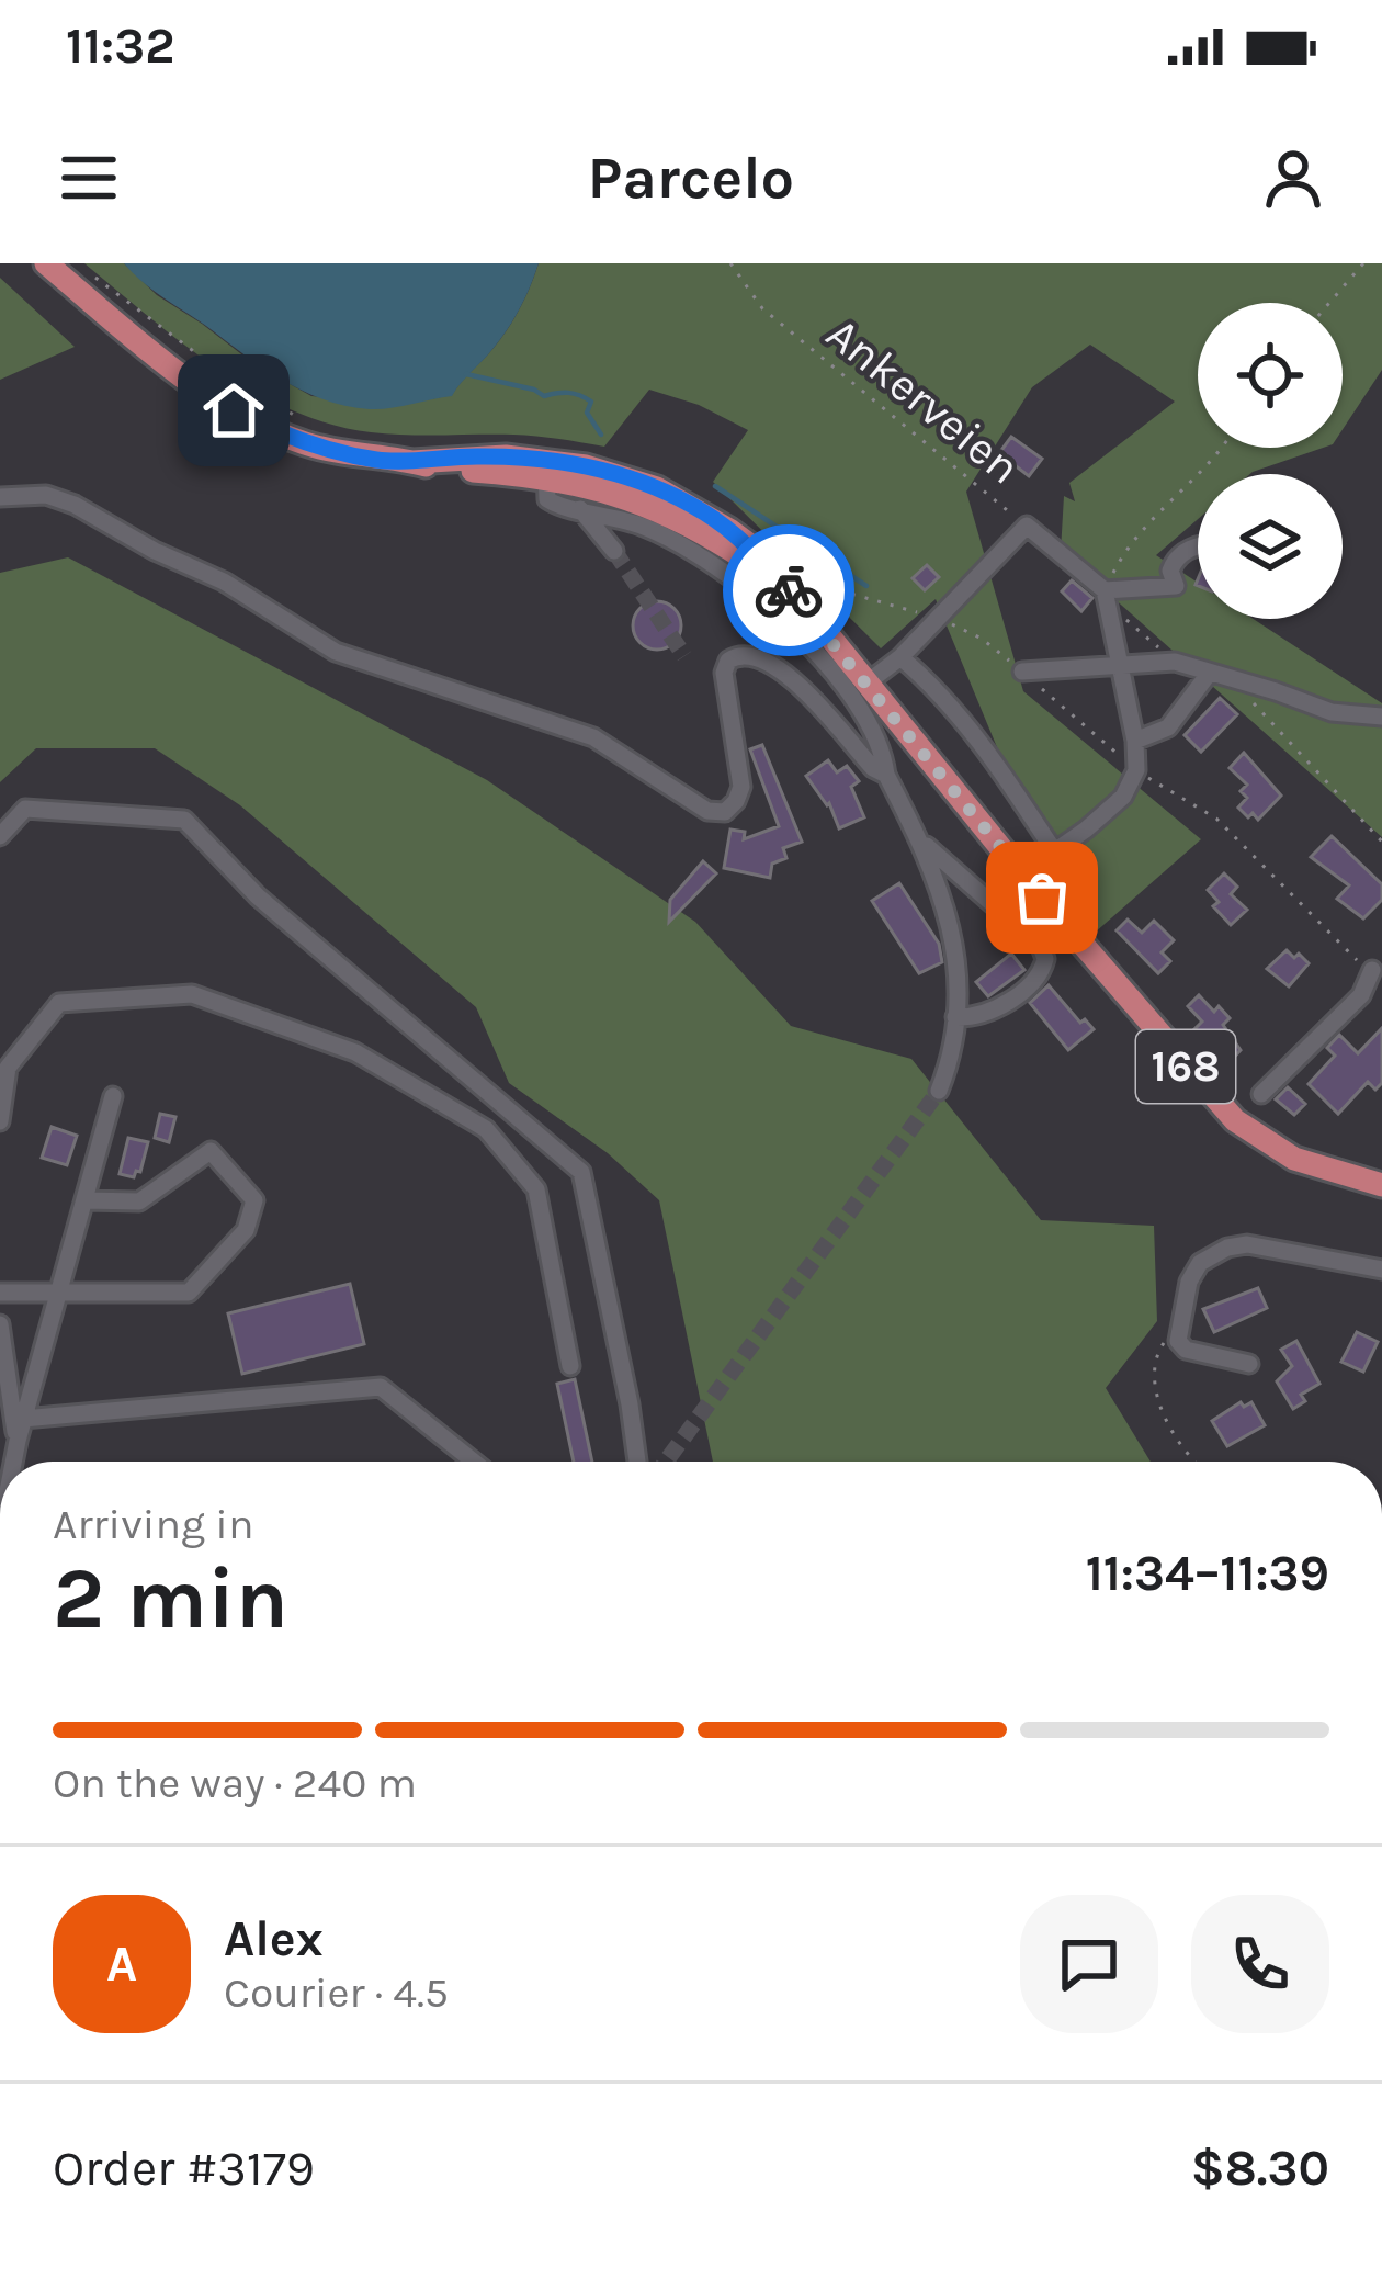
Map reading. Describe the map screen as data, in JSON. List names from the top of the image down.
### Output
{
  "streets": {
    "main road": ["168"],
    "path": ["Ankerveien"]
  },
  "page": {
    "status": "11:32",
    "header": "Parcelo",
    "heading": ["2 min", "Arriving in", "11:34–11:39"],
    "panel": [
      "Alex",
      "Courier · 4.5",
      "Order #3179",
      "$8.30"
    ],
    "bar": "On the way · 240 m",
    "round": "A"
  }
}
